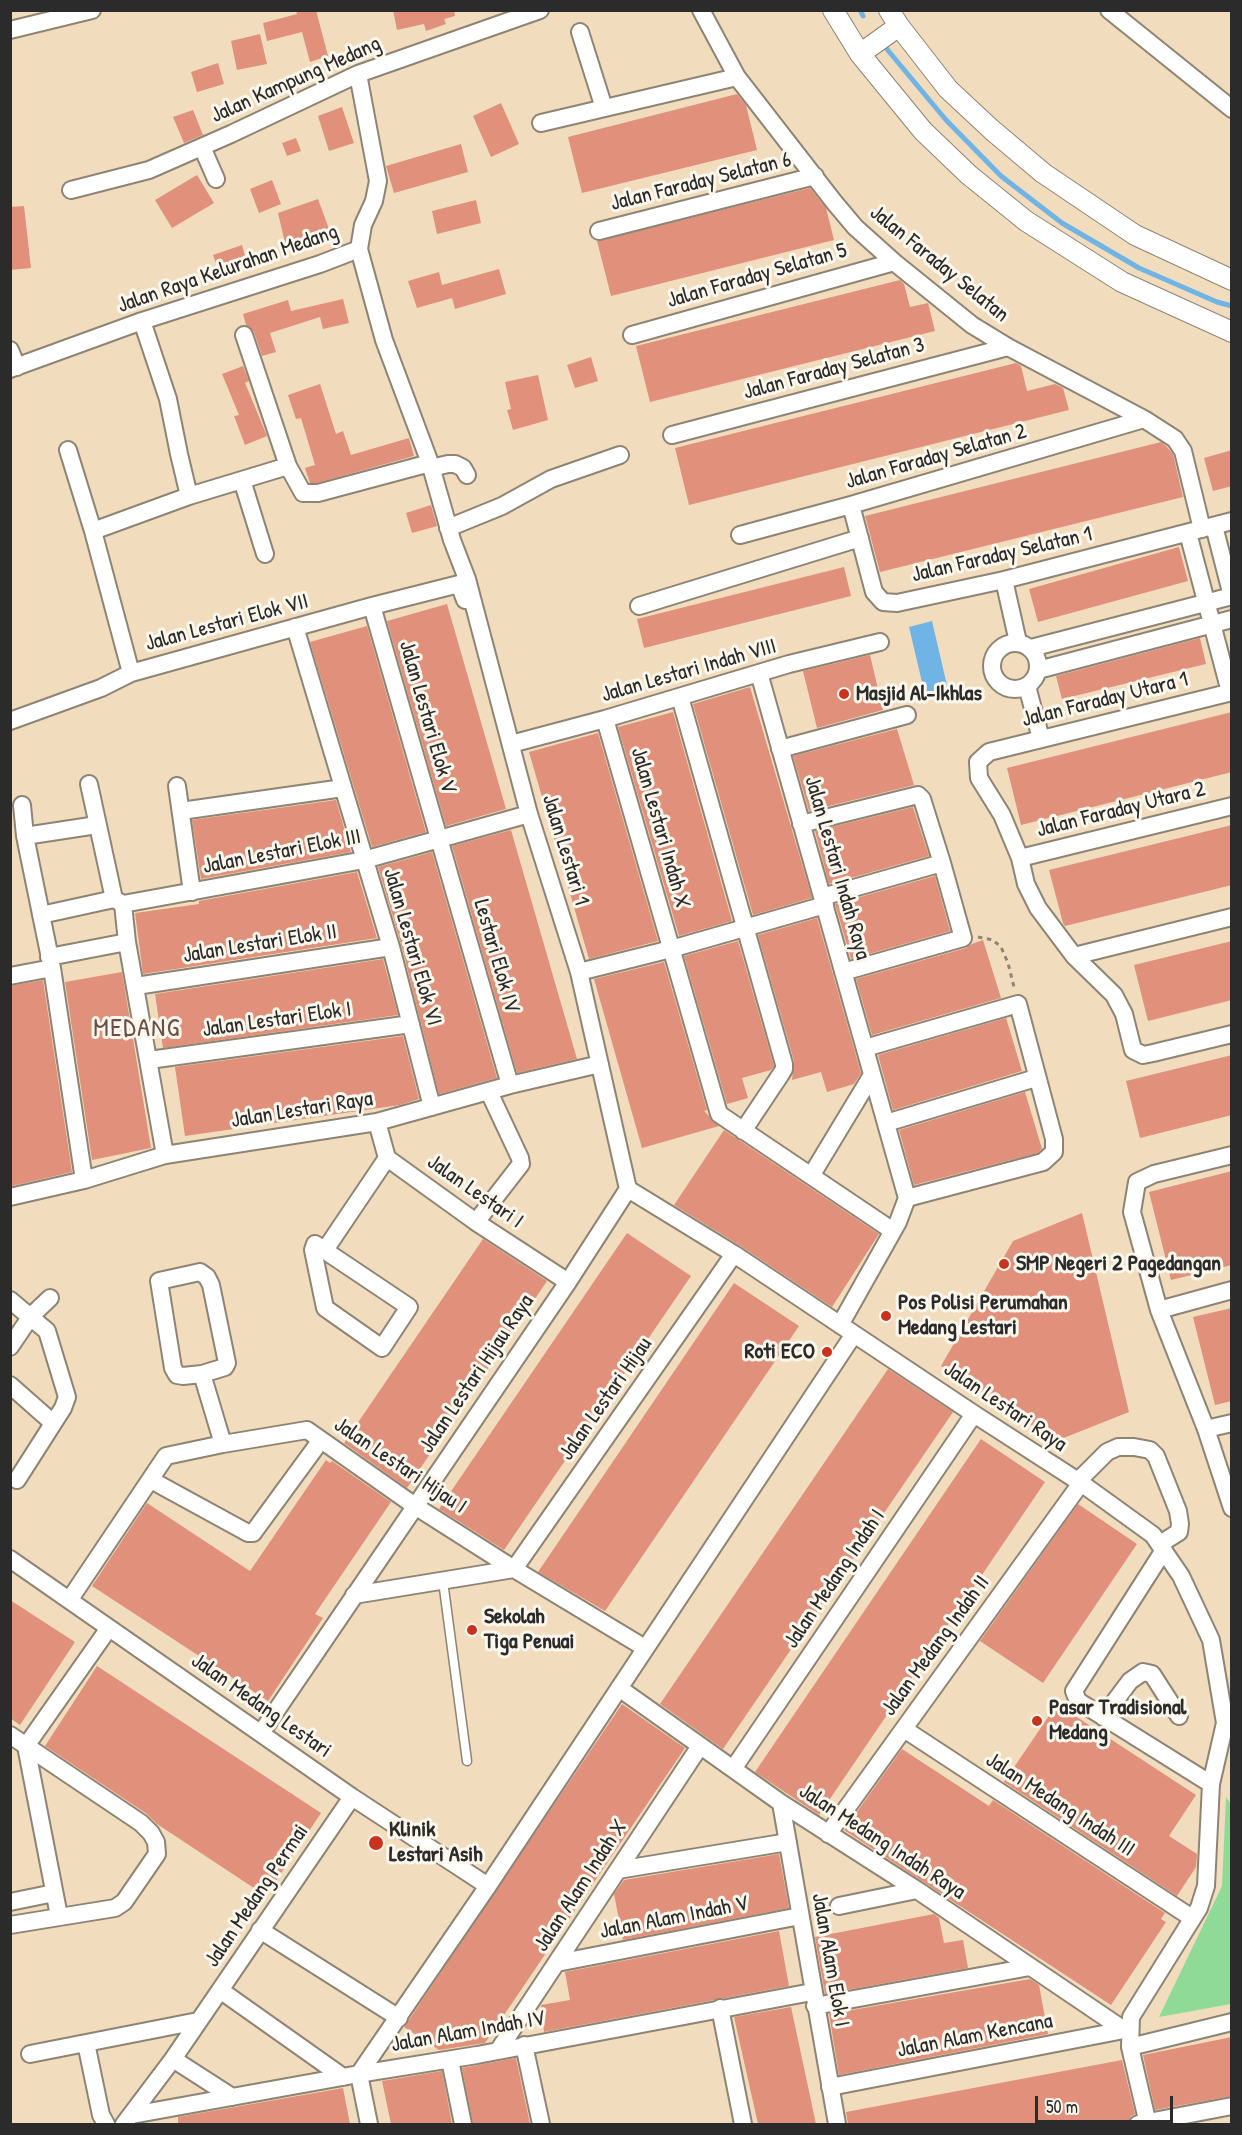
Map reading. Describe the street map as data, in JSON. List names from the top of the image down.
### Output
{
  "streets": {
    "street": [
      "Jalan Kampung Medang",
      "Jalan Faraday Selatan 6",
      "Jalan Faraday Selatan",
      "Jalan Raya Kelurahan Medang",
      "Jalan Faraday Selatan 5",
      "Jalan Faraday Selatan 3",
      "Jalan Faraday Selatan 2",
      "Jalan Faraday Selatan 1",
      "Jalan Lestari Elok VII",
      "Jalan Lestari Indah VIII",
      "Jalan Faraday Utara 1",
      "Jalan Lestari Elok V",
      "Jalan Faraday Utara 2",
      "Jalan Lestari Indah X",
      "Jalan Lestari 1",
      "Jalan Lestari Elok III",
      "Jalan Lestari Indah Raya",
      "Jalan Lestari Elok II",
      "Jalan Lestari Elok VI",
      "Lestari Elok IV",
      "Jalan Lestari Elok I",
      "Jalan Lestari Raya",
      "Jalan Lestari I",
      "Jalan Lestari Hijau Raya",
      "Jalan Lestari Hijau",
      "Jalan Lestari Hijau I",
      "Jalan Medang Indah I",
      "Jalan Medang Indah II",
      "Jalan Medang Lestari",
      "Jalan Medang Indah III",
      "Jalan Medang Indah Raya",
      "Jalan Alam Indah X",
      "Jalan Medang Permai",
      "Jalan Alam Indah V",
      "Jalan Alam Elok I",
      "Jalan Alam Indah IV",
      "Jalan Alam Kencana"
    ]
  },
  "crossings": [
    ["Jalan Kampung Medang", "Jalan Raya Kelurahan Medang"],
    ["Jalan Faraday Selatan 6", "Jalan Faraday Selatan"],
    ["Jalan Faraday Selatan", "Jalan Faraday Selatan 5"],
    ["Jalan Faraday Selatan", "Jalan Faraday Selatan 3"],
    ["Jalan Faraday Selatan", "Jalan Faraday Selatan 2"],
    ["Jalan Faraday Selatan", "Jalan Faraday Selatan 1"],
    ["Jalan Faraday Selatan 2", "Jalan Faraday Selatan 1"],
    ["Jalan Lestari Elok VII", "Jalan Lestari Elok V"],
    ["Jalan Lestari Elok VII", "Jalan Lestari 1"],
    ["Jalan Lestari Elok VII", "Jalan Lestari Elok VI"],
    ["Jalan Lestari Indah VIII", "Jalan Lestari Indah X"],
    ["Jalan Lestari Indah VIII", "Jalan Lestari 1"],
    ["Jalan Lestari Indah VIII", "Jalan Lestari Indah Raya"],
    ["Jalan Faraday Utara 1", "Jalan Faraday Utara 2"],
    ["Jalan Lestari Elok V", "Jalan Lestari Elok III"],
    ["Jalan Lestari Elok V", "Lestari Elok IV"],
    ["Jalan Lestari 1", "Jalan Lestari Elok III"],
    ["Jalan Lestari 1", "Jalan Lestari Raya"],
    ["Jalan Lestari 1", "Jalan Lestari Hijau Raya"],
    ["Jalan Lestari Elok III", "Jalan Lestari Elok VI"],
    ["Jalan Lestari Elok III", "Lestari Elok IV"],
    ["Jalan Lestari Elok II", "Jalan Lestari Elok VI"],
    ["Jalan Lestari Elok VI", "Jalan Lestari Elok I"],
    ["Jalan Lestari Elok VI", "Jalan Lestari Raya"],
    ["Lestari Elok IV", "Jalan Lestari Raya"],
    ["Jalan Lestari Raya", "Jalan Lestari Hijau Raya"],
    ["Jalan Lestari Raya", "Jalan Lestari Hijau"],
    ["Jalan Lestari Raya", "Jalan Medang Indah I"],
    ["Jalan Lestari Raya", "Jalan Medang Indah II"],
    ["Jalan Lestari I", "Jalan Lestari Hijau Raya"],
    ["Jalan Lestari Hijau Raya", "Jalan Lestari Hijau I"],
    ["Jalan Lestari Hijau Raya", "Jalan Medang Lestari"],
    ["Jalan Lestari Hijau", "Jalan Lestari Hijau I"],
    ["Jalan Lestari Hijau I", "Jalan Medang Lestari"],
    ["Jalan Medang Indah I", "Jalan Medang Indah Raya"],
    ["Jalan Medang Indah II", "Jalan Medang Indah III"],
    ["Jalan Medang Indah II", "Jalan Medang Indah Raya"],
    ["Jalan Medang Lestari", "Jalan Medang Permai"],
    ["Jalan Medang Indah Raya", "Jalan Alam Indah X"],
    ["Jalan Medang Indah Raya", "Jalan Alam Elok I"],
    ["Jalan Medang Indah Raya", "Jalan Alam Indah IV"],
    ["Jalan Medang Indah Raya", "Jalan Alam Kencana"],
    ["Jalan Alam Indah X", "Jalan Alam Indah V"],
    ["Jalan Alam Indah X", "Jalan Alam Indah IV"],
    ["Jalan Medang Permai", "Jalan Alam Indah IV"],
    ["Jalan Alam Indah V", "Jalan Alam Elok I"],
    ["Jalan Alam Elok I", "Jalan Alam Indah IV"],
    ["Jalan Alam Elok I", "Jalan Alam Kencana"]
  ],
  "districts": ["MEDANG"],
  "places": [
    "Masjid Al-Ikhlas",
    "SMP Negeri 2 Pagedangan",
    "Pos Polisi Perumahan Medang Lestari",
    "Roti ECO",
    "Sekolah Tiga Penuai",
    "Pasar Tradisional Medang",
    "Klinik Lestari Asih"
  ],
  "scale_bar": "50 m"
}
